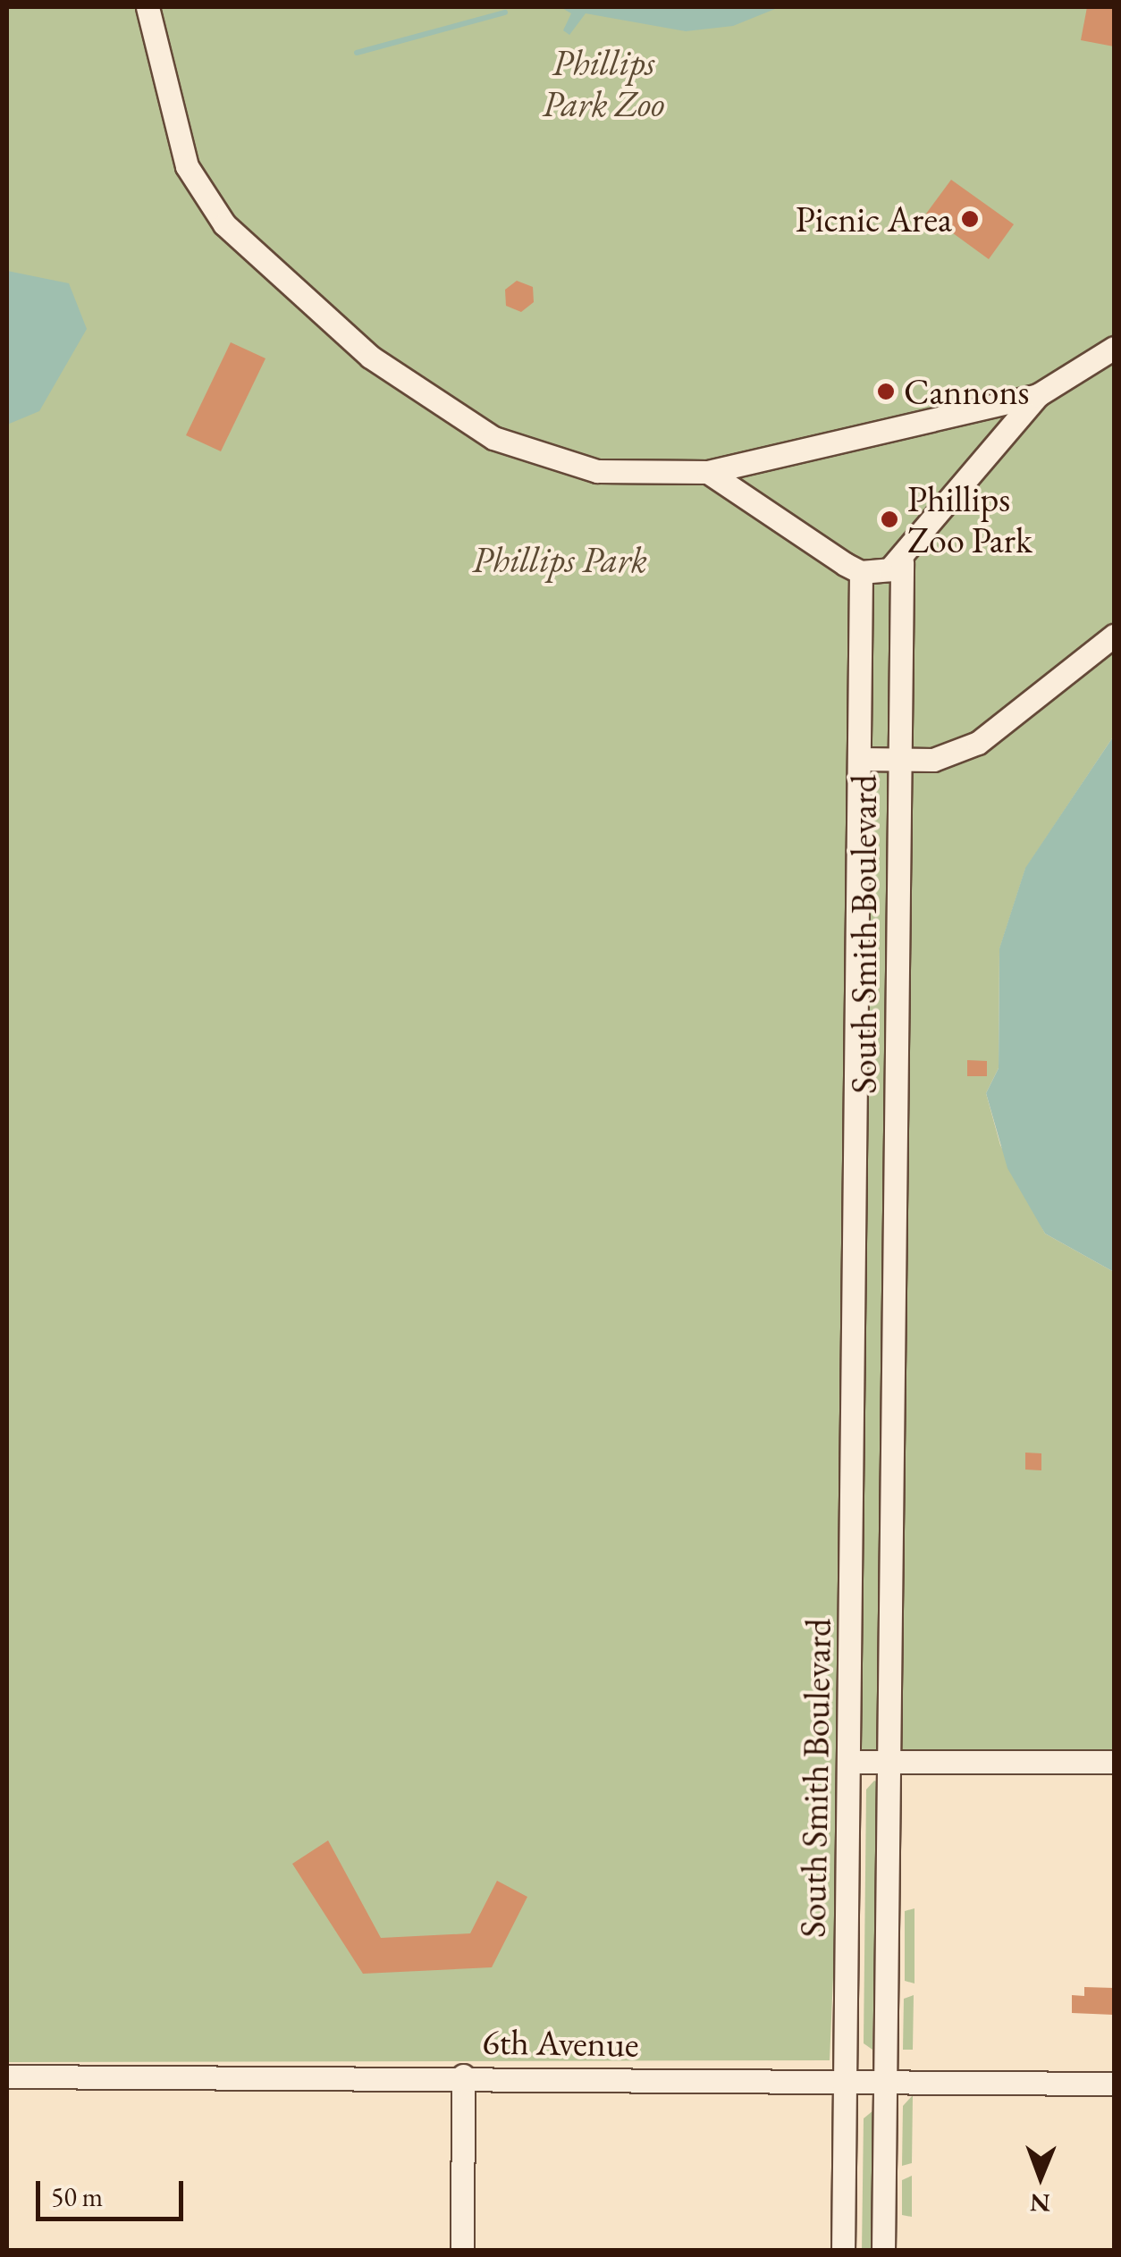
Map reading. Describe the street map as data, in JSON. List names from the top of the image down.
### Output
{
  "streets": {
    "street": ["South Smith Boulevard", "6th Avenue"]
  },
  "crossings": [
    ["South Smith Boulevard", "6th Avenue"]
  ],
  "parks": ["Phillips Park Zoo", "Phillips Park"],
  "places": ["Picnic Area", "Cannons", "Phillips Zoo Park"],
  "scale_bar": "50 m",
  "north": "bottom"
}
